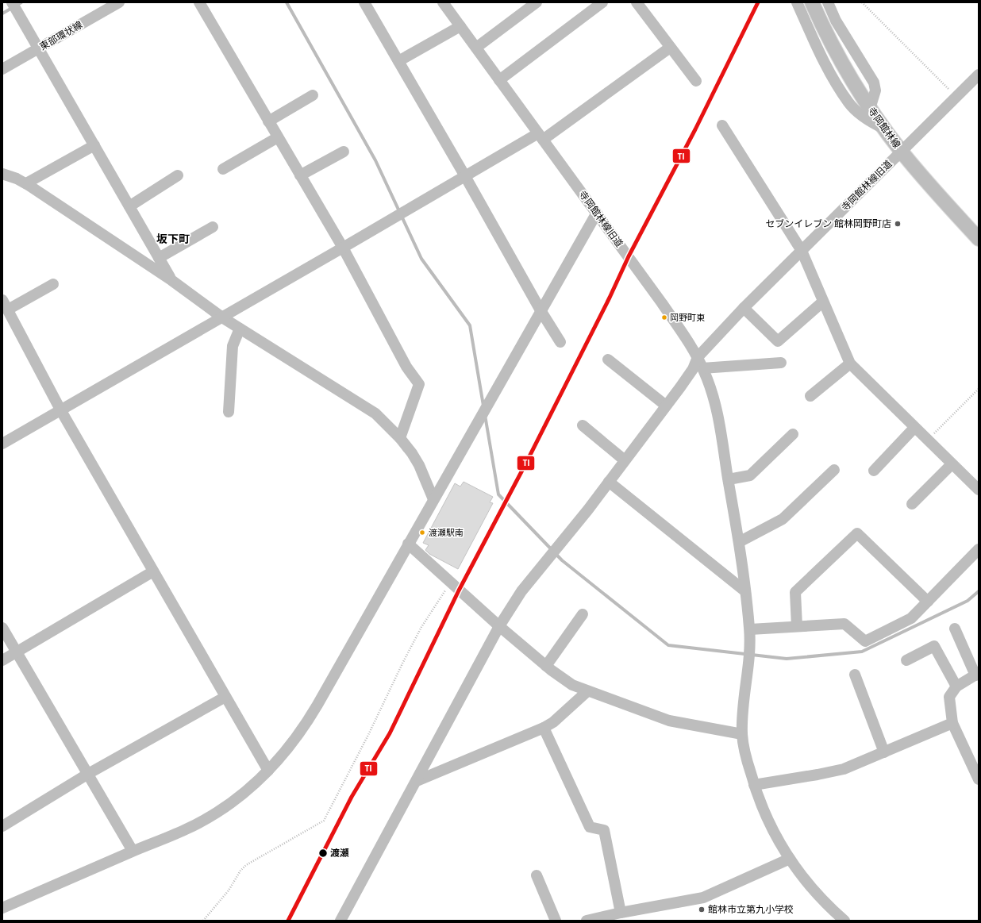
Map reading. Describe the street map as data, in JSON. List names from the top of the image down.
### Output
{
  "streets": {
    "main road": ["寺岡館林線"],
    "street": ["東部環状線", "寺岡館林線旧道"]
  },
  "crossings": [
    ["寺岡館林線", "寺岡館林線旧道"]
  ],
  "districts": ["坂下町"],
  "places": [
    "セブンイレブン 館林岡野町店",
    "岡野町東",
    "渡瀬駅南",
    "渡瀬",
    "館林市立第九小学校"
  ],
  "lines": ["transit line TI"]
}
